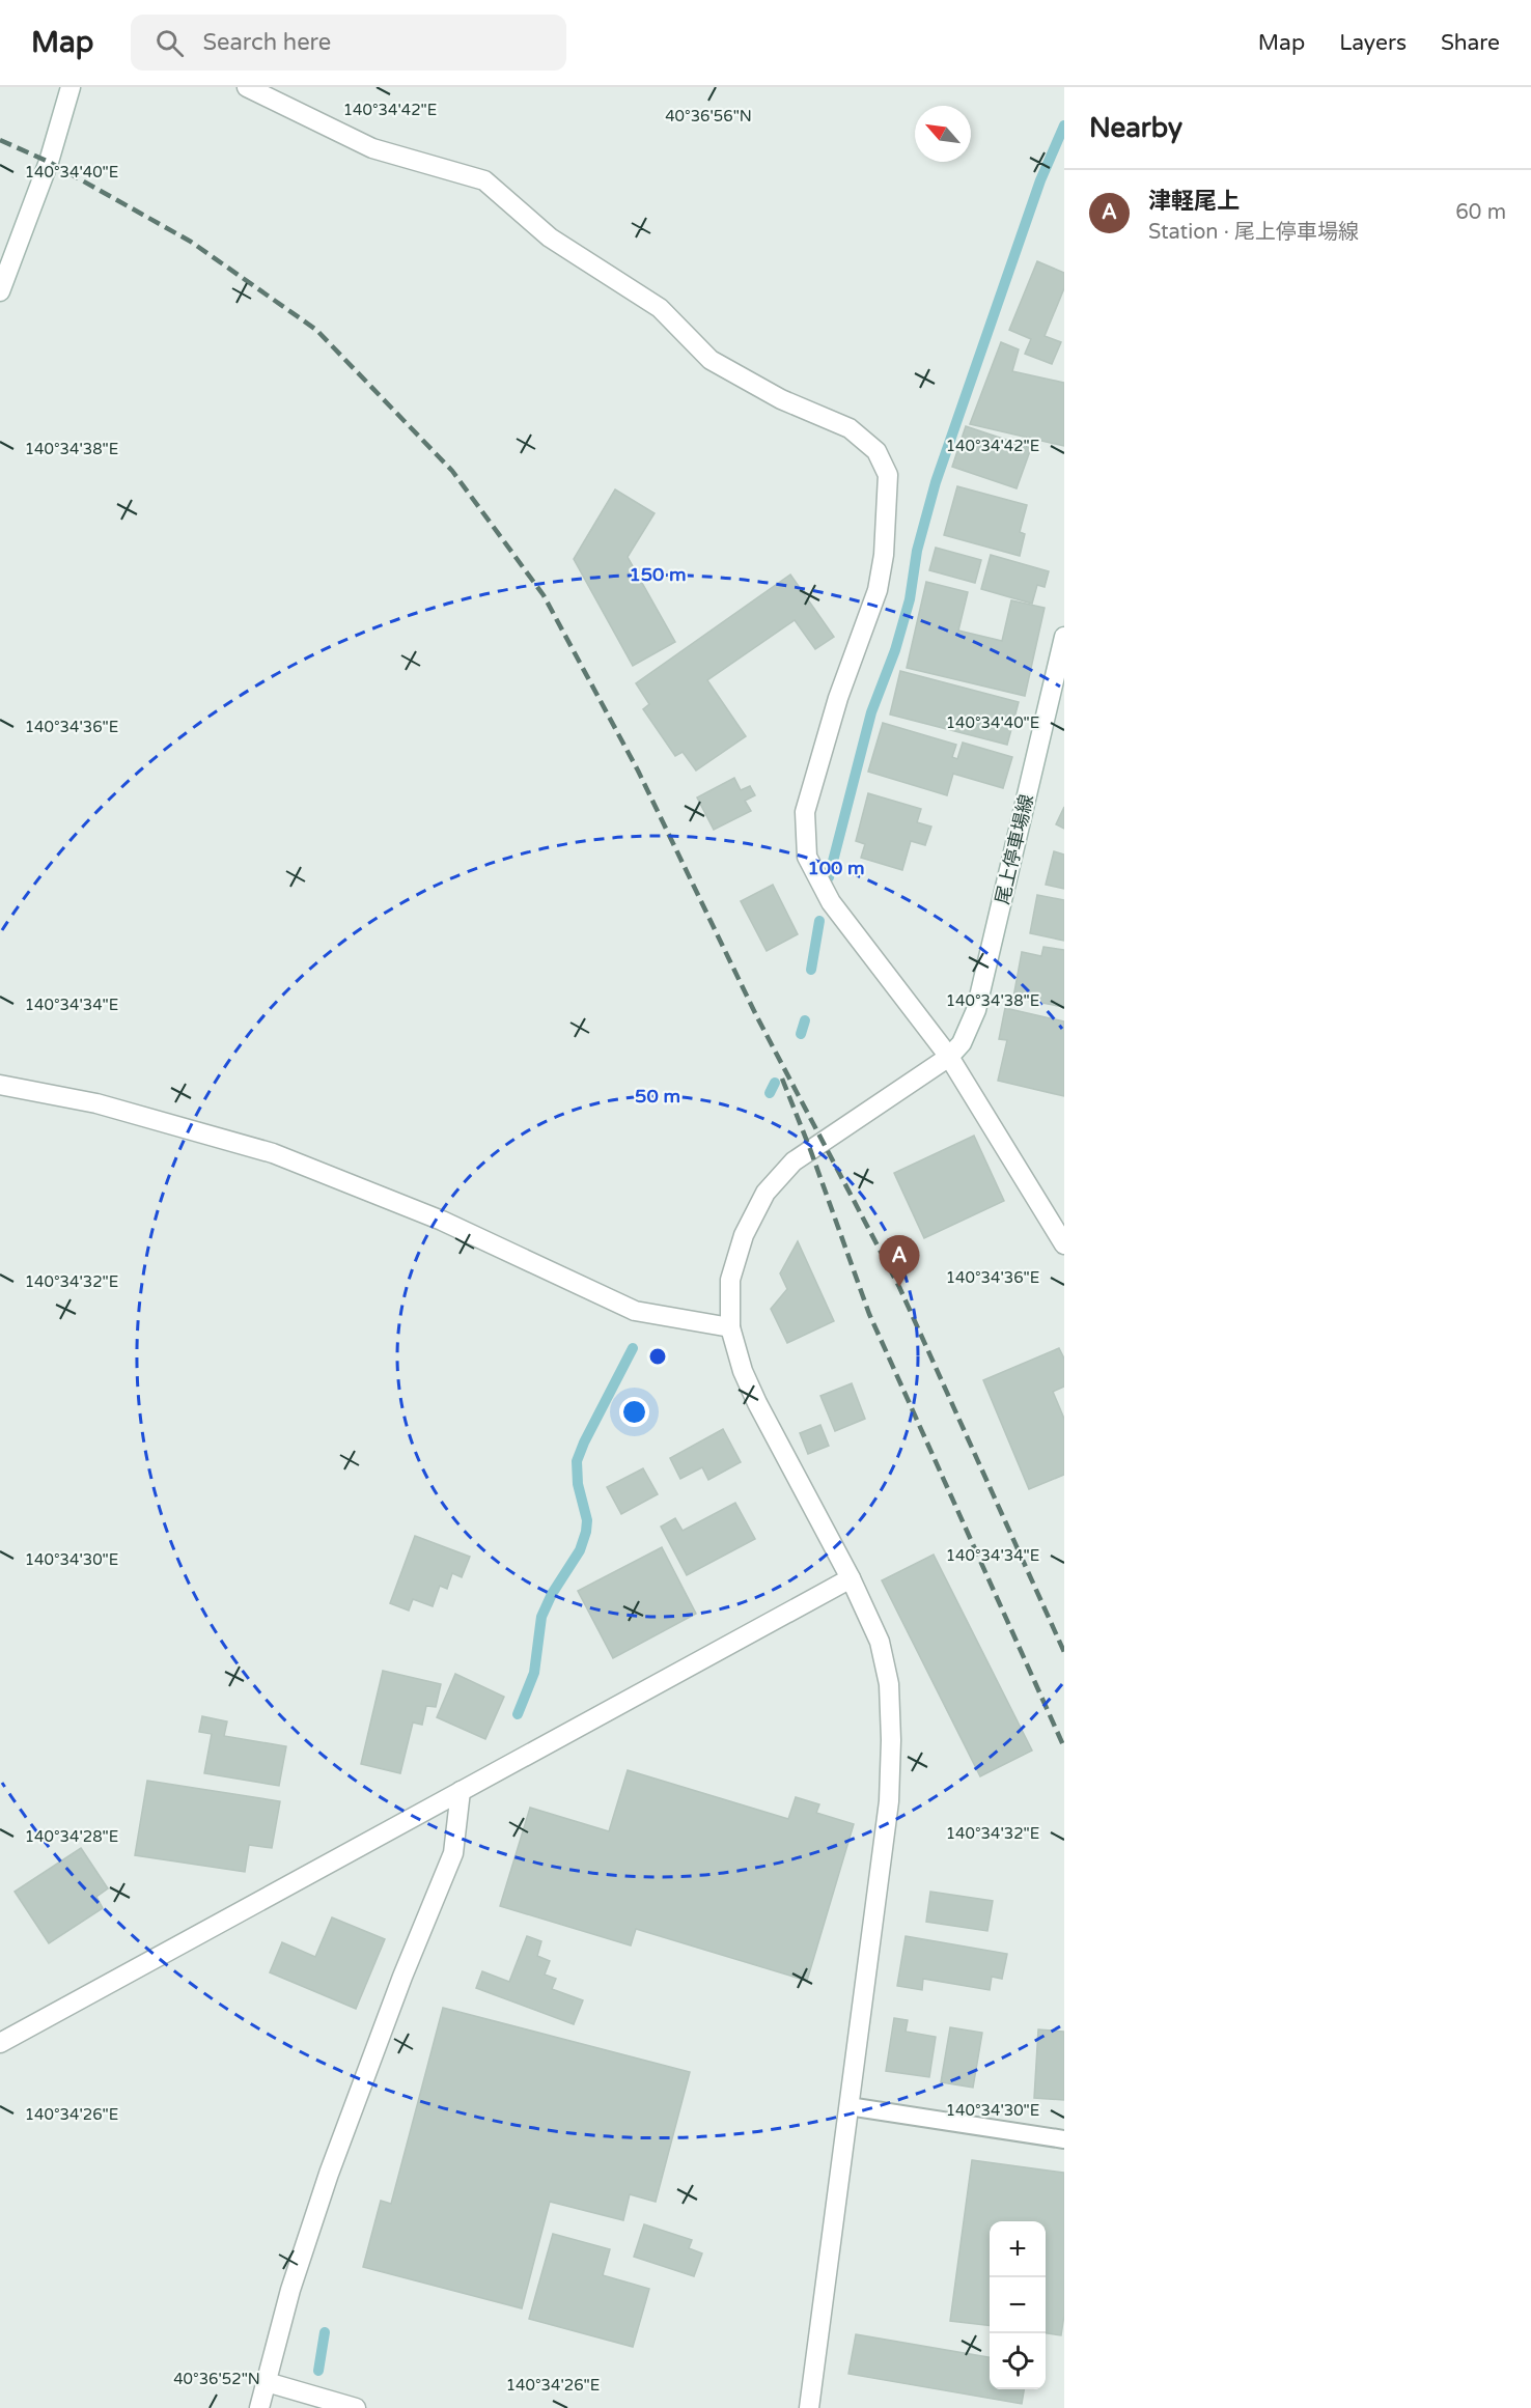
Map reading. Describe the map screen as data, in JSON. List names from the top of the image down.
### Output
{
  "streets": {
    "street": ["尾上停車場線"]
  },
  "north": "top left",
  "page": {
    "header": "Map",
    "search": "Search here",
    "nav": ["Map", "Layers", "Share"],
    "heading": "Nearby",
    "list": [
      {
        "mark": "A",
        "name": "津軽尾上",
        "note": "Station · 尾上停車場線",
        "value": "60 m"
      }
    ],
    "pins": "A",
    "map_buttons": ["+", "−"]
  },
  "coordinates": [
    "140°34'42\"E",
    "40°36'56\"N",
    "140°34'40\"E",
    "140°34'38\"E",
    "140°34'36\"E",
    "140°34'34\"E",
    "140°34'32\"E",
    "140°34'30\"E",
    "140°34'28\"E",
    "140°34'26\"E",
    "40°36'52\"N"
  ],
  "rings": ["150 m", "100 m", "50 m"]
}
